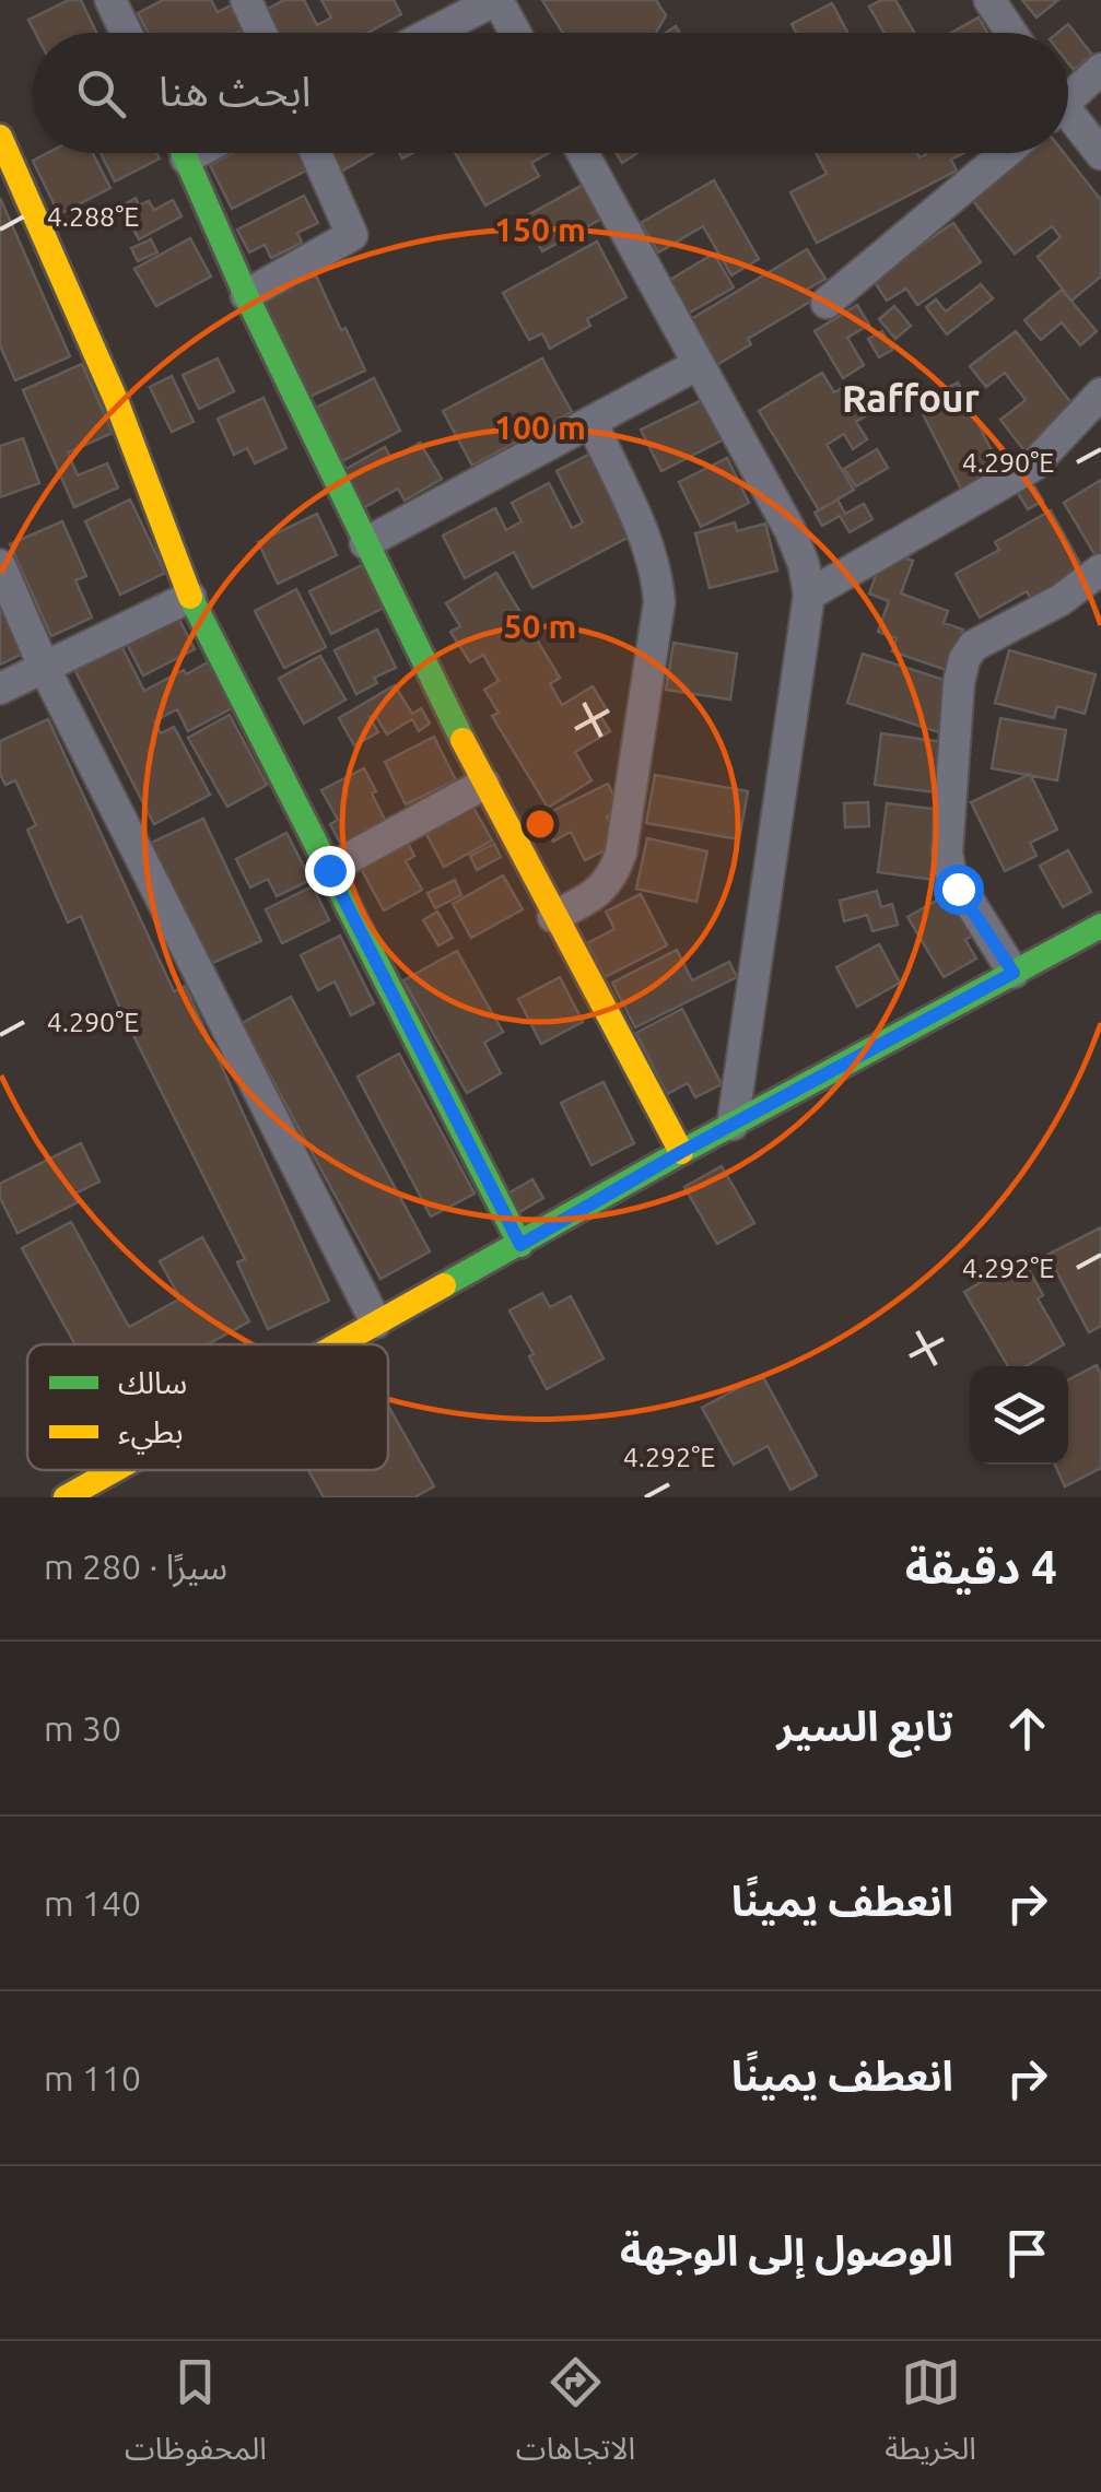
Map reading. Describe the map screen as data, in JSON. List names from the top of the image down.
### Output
{
  "districts": ["Raffour"],
  "legend": ["سالك", "بطيء"],
  "page": {
    "search": "ابحث هنا",
    "heading": ["4 دقيقة", "سيرًا · 280 m"],
    "list": [
      ["تابع السير", "30 m"],
      ["انعطف يمينًا", "140 m"],
      ["انعطف يمينًا", "110 m"],
      "الوصول إلى الوجهة"
    ],
    "nav": ["الخريطة", "الاتجاهات", "المحفوظات"]
  },
  "coordinates": ["4.288°E", "4.290°E", "4.292°E"],
  "rings": ["150 m", "100 m", "50 m"]
}
